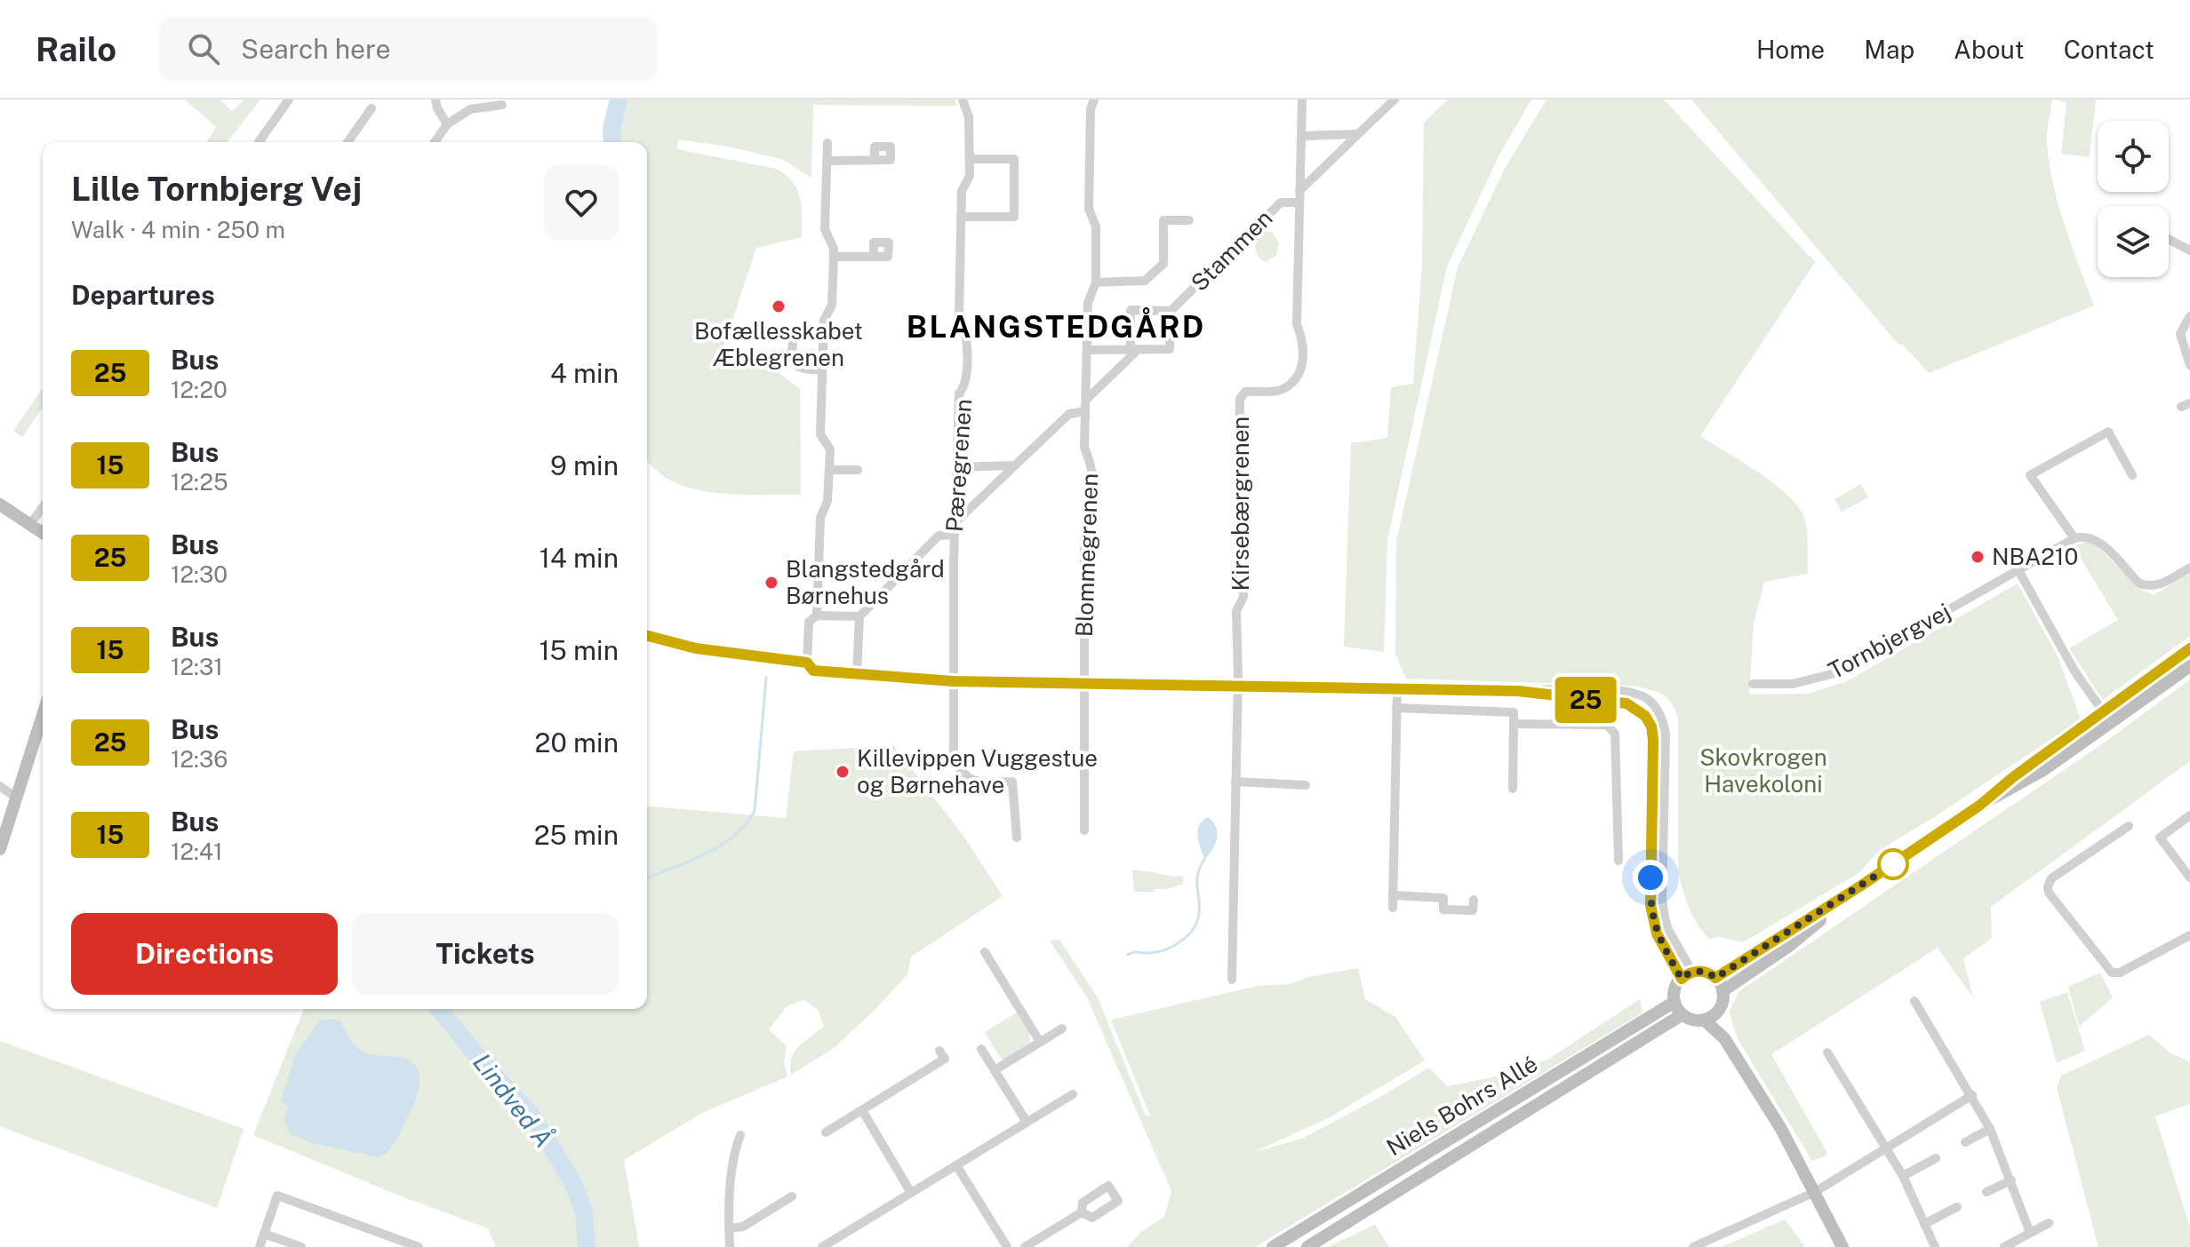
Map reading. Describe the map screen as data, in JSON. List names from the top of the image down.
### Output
{
  "streets": {
    "street": [
      "Stammen",
      "Pæregrenen",
      "Kirsebærgrenen",
      "Blommegrenen",
      "Tornbjergvej",
      "Niels Bohrs Allé"
    ]
  },
  "crossings": [
    ["Stammen", "Kirsebærgrenen"],
    ["Stammen", "Blommegrenen"]
  ],
  "districts": ["BLANGSTEDGÅRD"],
  "water": ["Lindved Å"],
  "parks": ["Skovkrogen Havekoloni"],
  "places": [
    "Bofællesskabet Æblegrenen",
    "NBA210",
    "Blangstedgård Børnehus",
    "Killevippen Vuggestue og Børnehave"
  ],
  "lines": ["bus line 25"],
  "page": {
    "header": "Railo",
    "search": "Search here",
    "nav": [
      "Home",
      "Map",
      "About",
      "Contact"
    ],
    "on_map": "25",
    "heading": [
      ["Lille Tornbjerg Vej", "Walk · 4 min · 250 m"],
      "Departures"
    ],
    "list": [
      {
        "mark": "25",
        "name": "Bus",
        "note": "12:20",
        "value": "4 min"
      },
      {
        "mark": "15",
        "name": "Bus",
        "note": "12:25",
        "value": "9 min"
      },
      {
        "mark": "25",
        "name": "Bus",
        "note": "12:30",
        "value": "14 min"
      },
      {
        "mark": "15",
        "name": "Bus",
        "note": "12:31",
        "value": "15 min"
      },
      {
        "mark": "25",
        "name": "Bus",
        "note": "12:36",
        "value": "20 min"
      },
      {
        "mark": "15",
        "name": "Bus",
        "note": "12:41",
        "value": "25 min"
      }
    ],
    "buttons": ["Directions", "Tickets"]
  }
}
